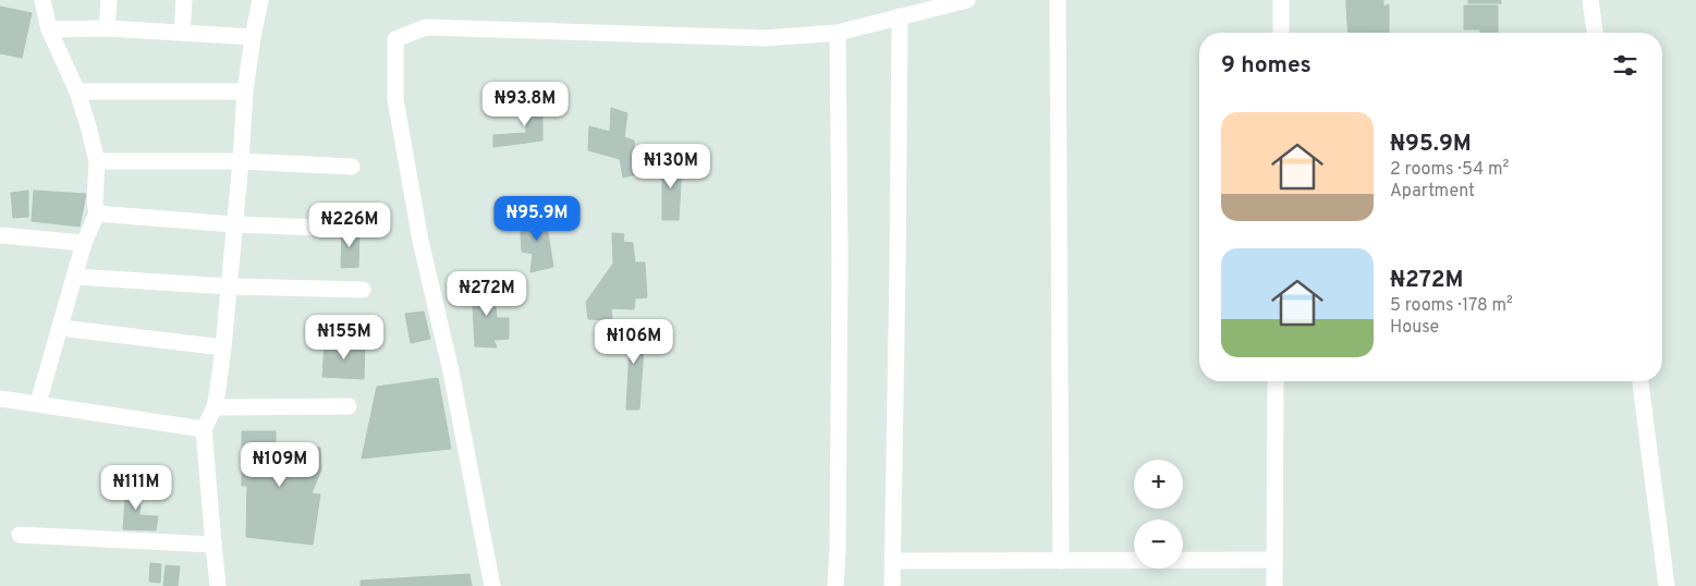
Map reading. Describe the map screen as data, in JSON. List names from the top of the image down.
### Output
{
  "page": {
    "heading": "9 homes",
    "price": [
      "₦93.8M",
      "₦130M",
      "₦95.9M",
      "₦226M",
      "₦272M",
      "₦155M",
      "₦106M",
      "₦109M",
      "₦111M"
    ],
    "list": [
      {
        "name": "₦95.9M",
        "note": "2 rooms · 54 m² · Apartment"
      },
      {
        "name": "₦272M",
        "note": "5 rooms · 178 m² · House"
      }
    ],
    "map_buttons": ["+", "−"]
  }
}
